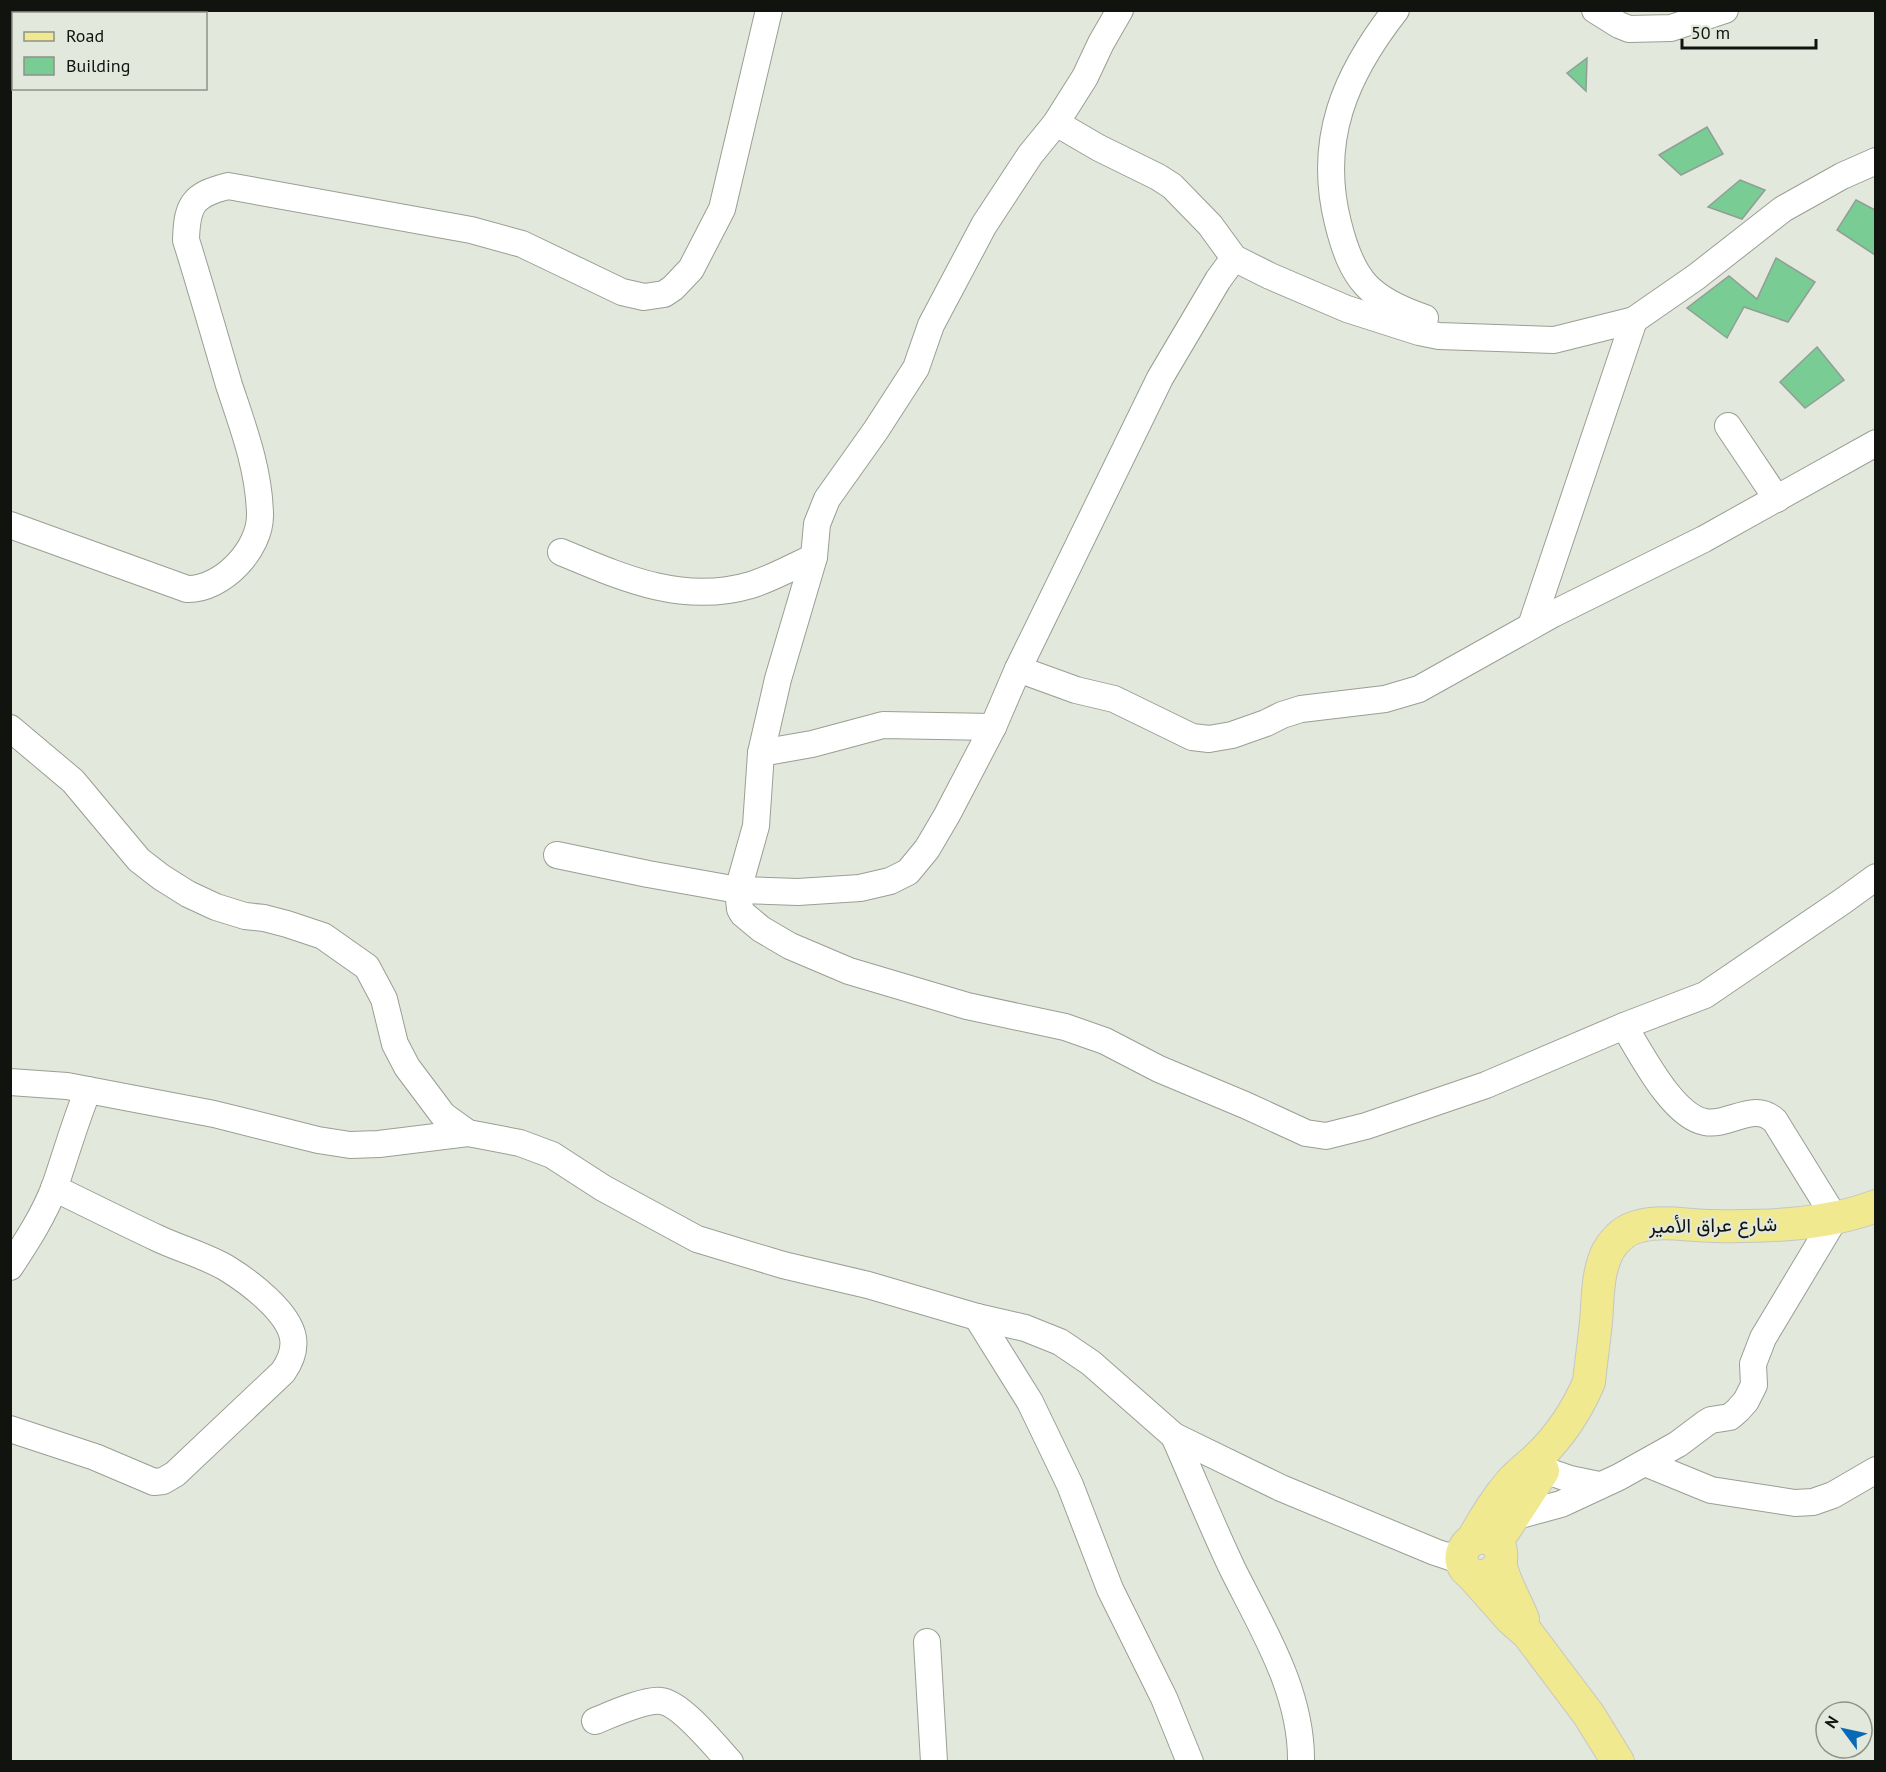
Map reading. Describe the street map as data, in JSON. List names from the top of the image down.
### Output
{
  "streets": {
    "main road": ["شارع عراق الأمير"]
  },
  "legend": ["Road", "Building"],
  "scale_bar": "50 m",
  "north": "top left"
}
